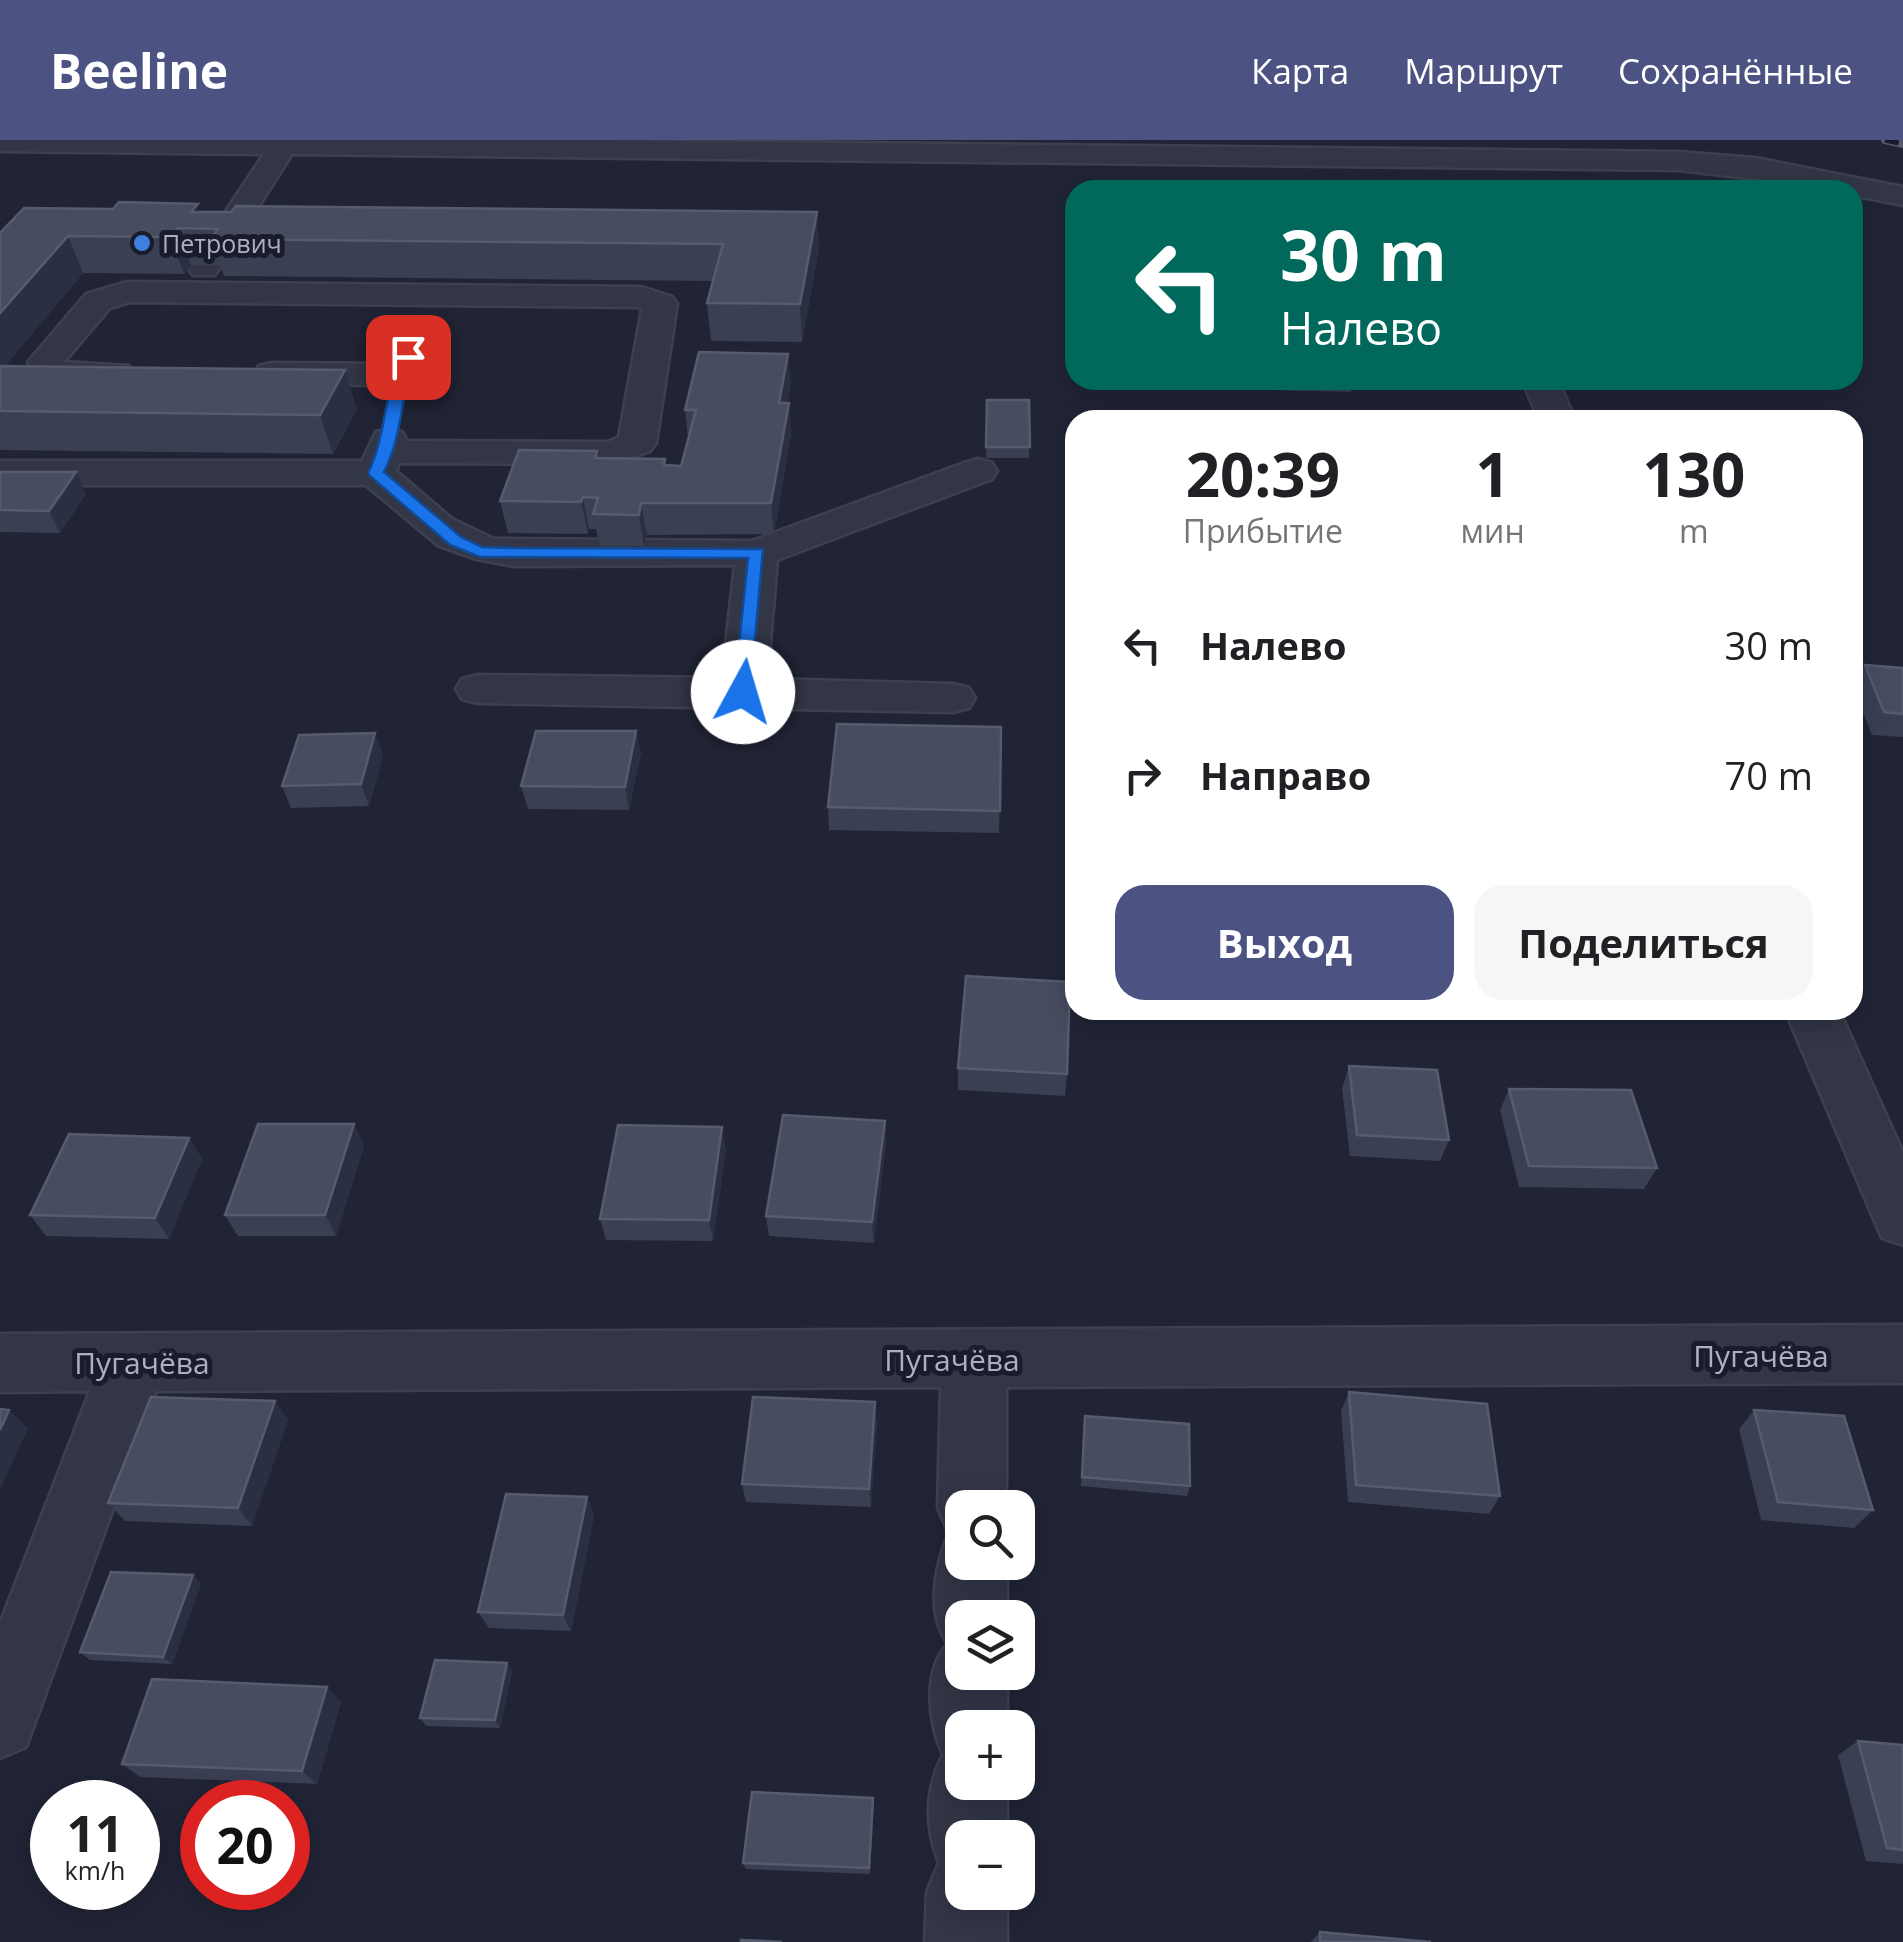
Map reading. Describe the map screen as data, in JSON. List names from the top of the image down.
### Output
{
  "streets": {
    "street": ["Пугачёва"]
  },
  "places": ["Петрович"],
  "page": {
    "header": "Beeline",
    "nav": ["Карта", "Маршрут", "Сохранённые"],
    "turn": ["30 m", "Налево"],
    "eta": [
      "20:39",
      "Прибытие",
      "1",
      "мин",
      "130",
      "m"
    ],
    "list": [
      {
        "name": "Налево",
        "value": "30 m"
      },
      {
        "name": "Направо",
        "value": "70 m"
      }
    ],
    "buttons": ["Выход", "Поделиться"],
    "map_buttons": ["+", "−"],
    "speed": "11 km/h",
    "limit": "20"
  }
}
